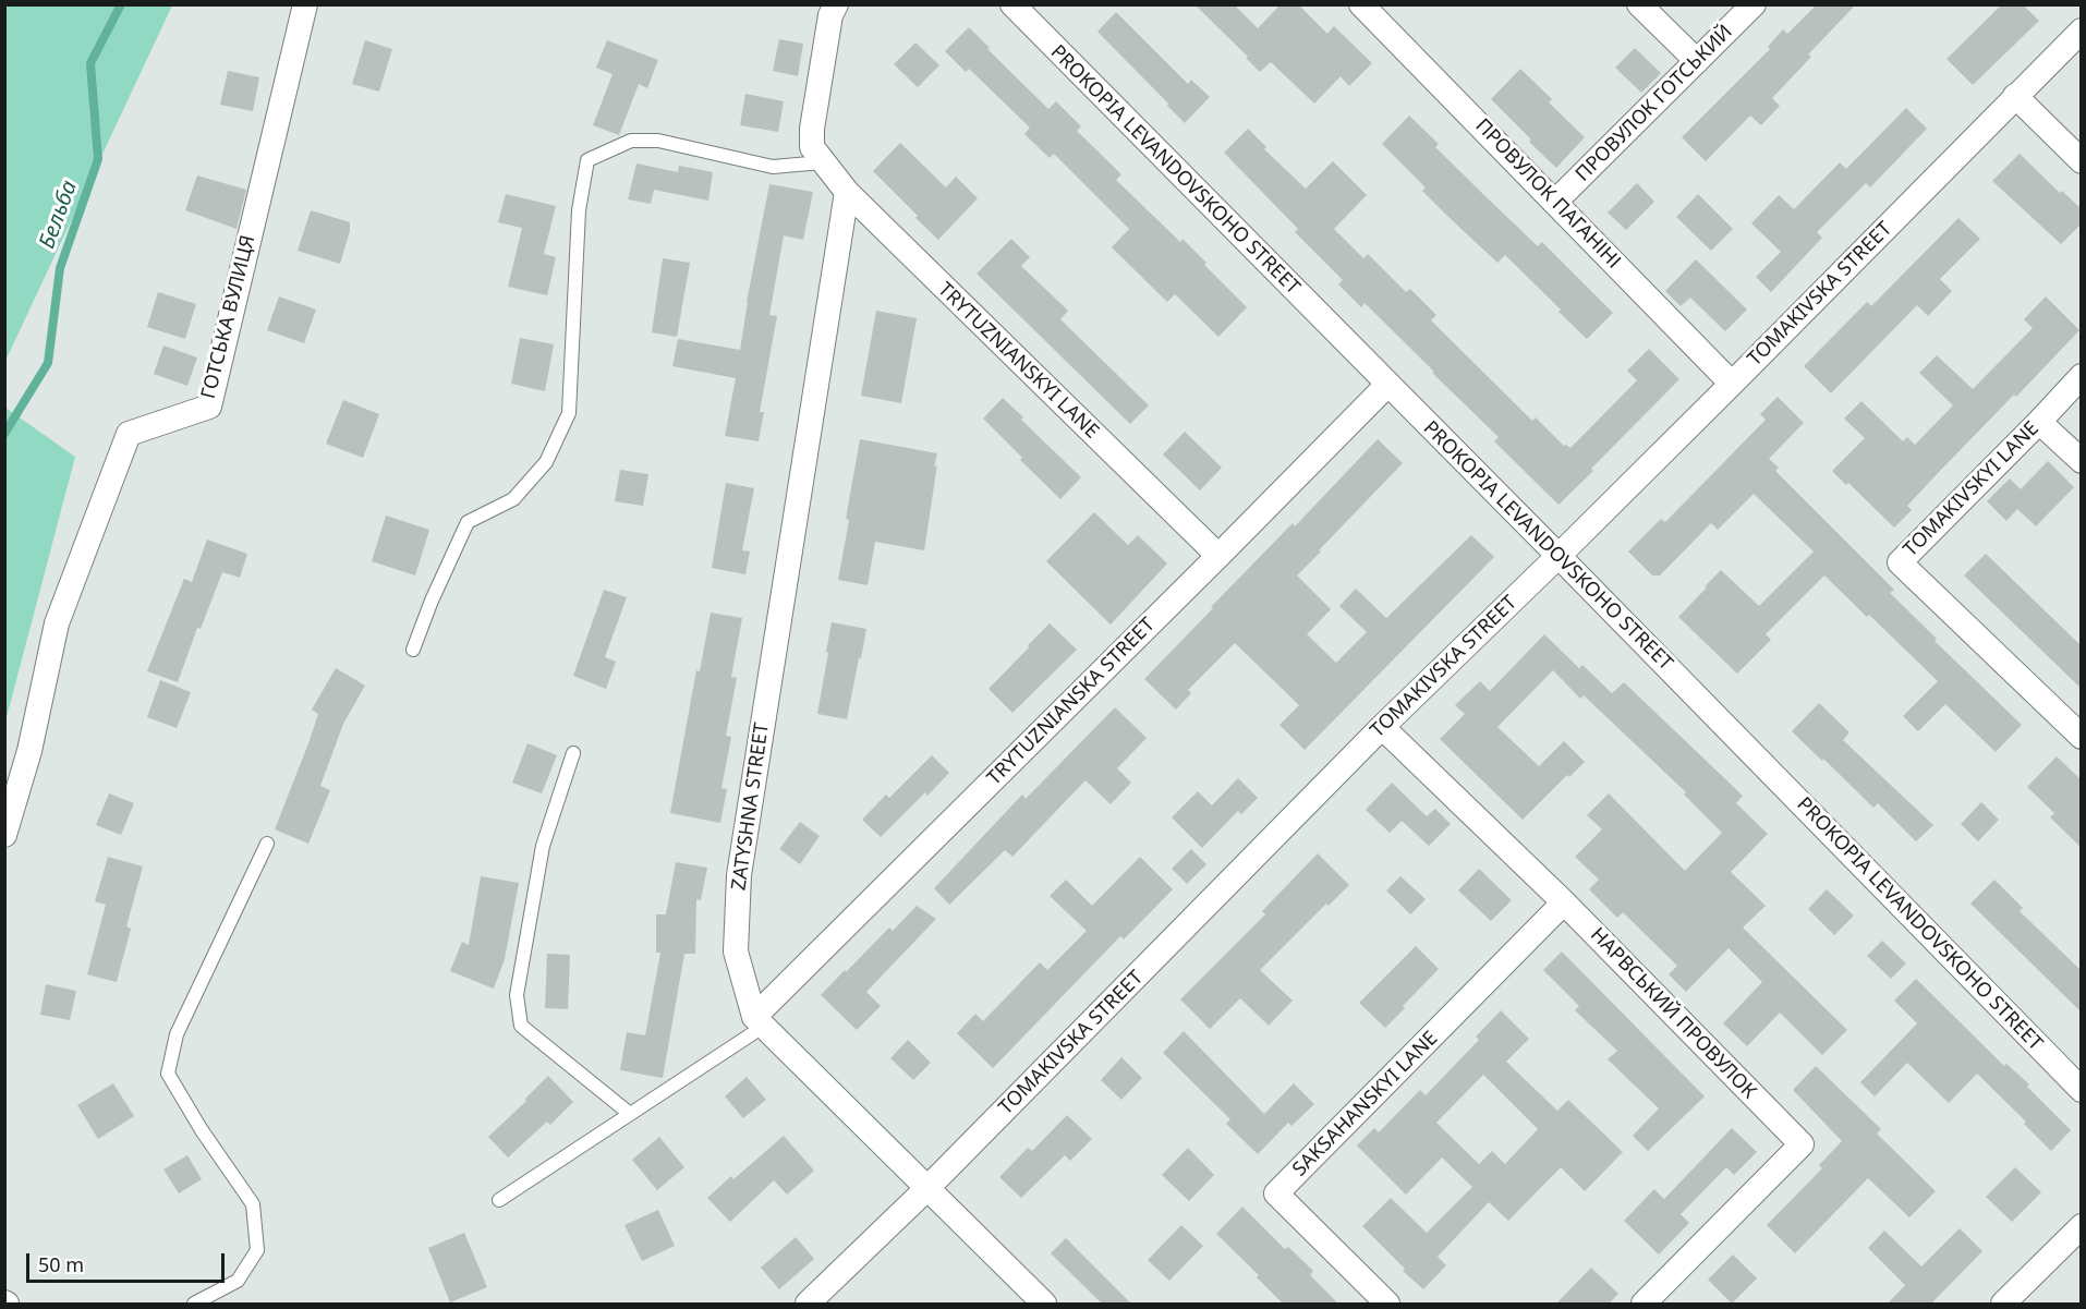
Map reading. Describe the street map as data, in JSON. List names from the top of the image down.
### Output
{
  "streets": {
    "street": [
      "ПРОВУЛОК ГОТСЬКИЙ",
      "PROKOPIA LEVANDOVSKOHO STREET",
      "ПРОВУЛОК ПАГАНІНІ",
      "TOMAKIVSKA STREET",
      "ГОТСЬКА ВУЛИЦЯ",
      "TRYTUZNIANSKYI LANE",
      "TOMAKIVSKYI LANE",
      "TRYTUZNIANSKA STREET",
      "ZATYSHNA STREET",
      "НАРВСЬКИЙ ПРОВУЛОК",
      "SAKSAHANSKYI LANE"
    ]
  },
  "crossings": [
    ["ПРОВУЛОК ГОТСЬКИЙ", "ПРОВУЛОК ПАГАНІНІ"],
    ["PROKOPIA LEVANDOVSKOHO STREET", "TOMAKIVSKA STREET"],
    ["PROKOPIA LEVANDOVSKOHO STREET", "TRYTUZNIANSKA STREET"],
    ["ПРОВУЛОК ПАГАНІНІ", "TOMAKIVSKA STREET"],
    ["TOMAKIVSKA STREET", "ZATYSHNA STREET"],
    ["TOMAKIVSKA STREET", "НАРВСЬКИЙ ПРОВУЛОК"],
    ["TRYTUZNIANSKYI LANE", "TRYTUZNIANSKA STREET"],
    ["TRYTUZNIANSKYI LANE", "ZATYSHNA STREET"],
    ["TRYTUZNIANSKA STREET", "ZATYSHNA STREET"],
    ["НАРВСЬКИЙ ПРОВУЛОК", "SAKSAHANSKYI LANE"]
  ],
  "water": ["Бельба"],
  "scale_bar": "50 m"
}
